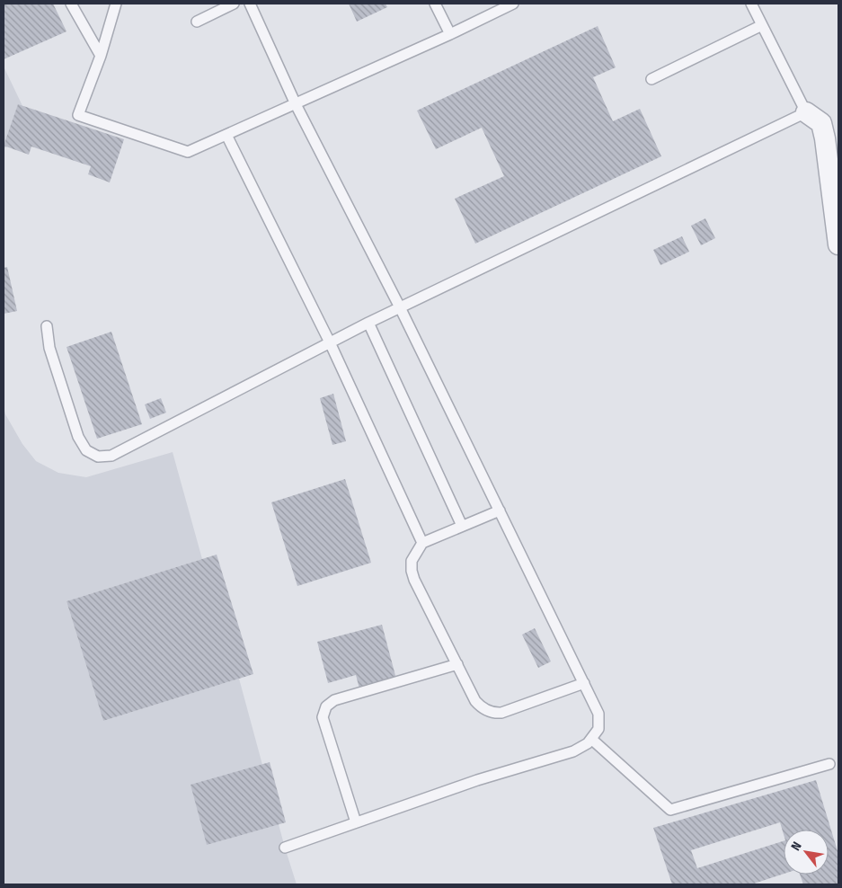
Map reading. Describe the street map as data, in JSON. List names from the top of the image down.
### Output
{
  "north": "top left"
}
